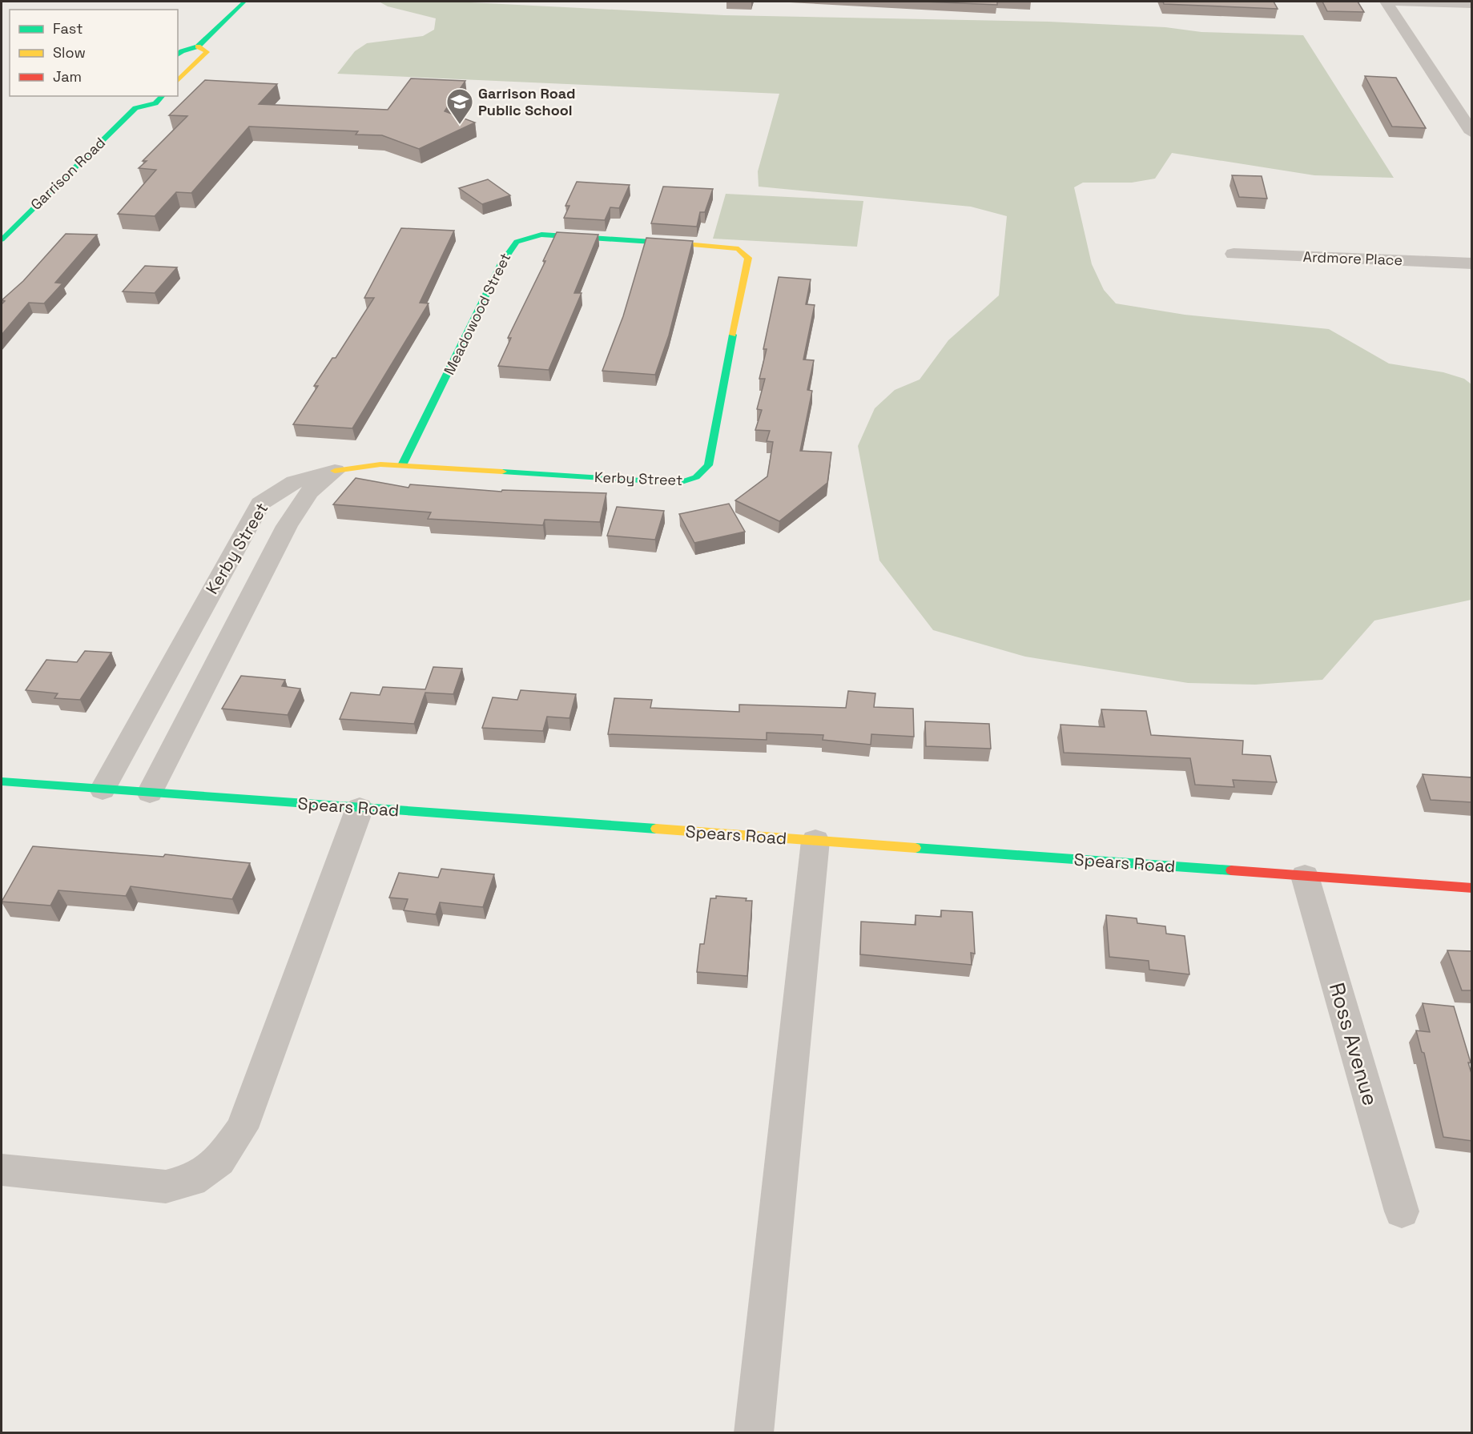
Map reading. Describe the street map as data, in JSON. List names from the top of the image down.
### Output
{
  "streets": {
    "street": [
      "Garrison Road",
      "Ardmore Place",
      "Meadowood Street",
      "Kerby Street",
      "Spears Road",
      "Ross Avenue"
    ]
  },
  "crossings": [
    ["Meadowood Street", "Kerby Street"],
    ["Kerby Street", "Spears Road"],
    ["Spears Road", "Ross Avenue"]
  ],
  "places": {
    "school or university": ["Garrison Road Public School"]
  },
  "legend": ["Fast", "Slow", "Jam"]
}
